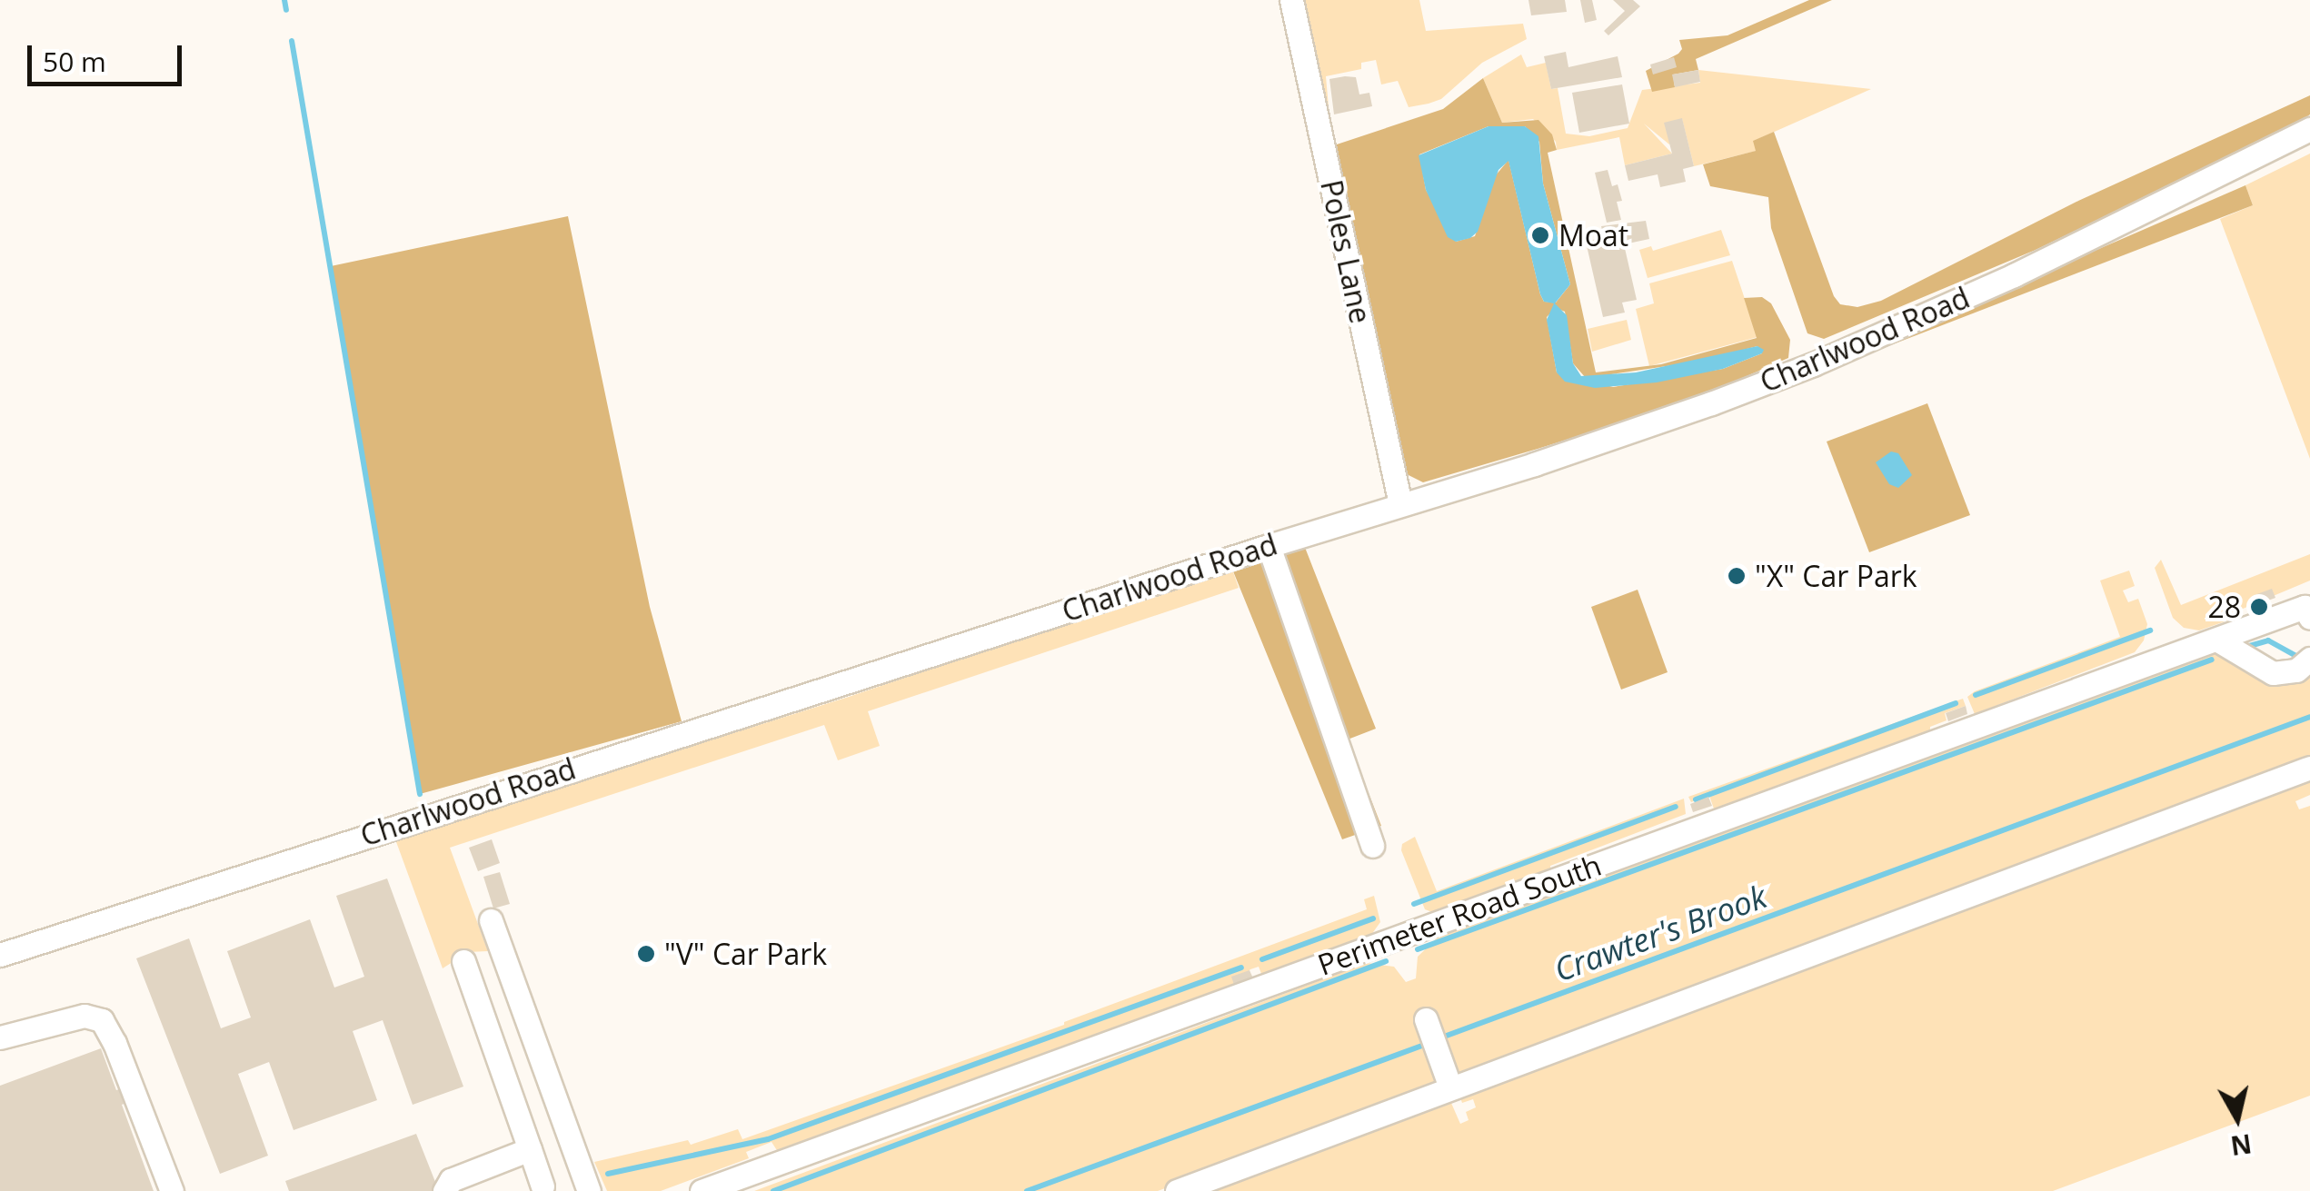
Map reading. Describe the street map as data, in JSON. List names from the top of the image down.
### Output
{
  "streets": {
    "street": ["Poles Lane", "Charlwood Road", "Perimeter Road South"]
  },
  "crossings": [
    ["Poles Lane", "Charlwood Road"]
  ],
  "water": ["Crawter's Brook"],
  "places": [
    "Moat",
    "\"X\" Car Park",
    "28",
    "\"V\" Car Park"
  ],
  "scale_bar": "50 m",
  "north": "bottom"
}
